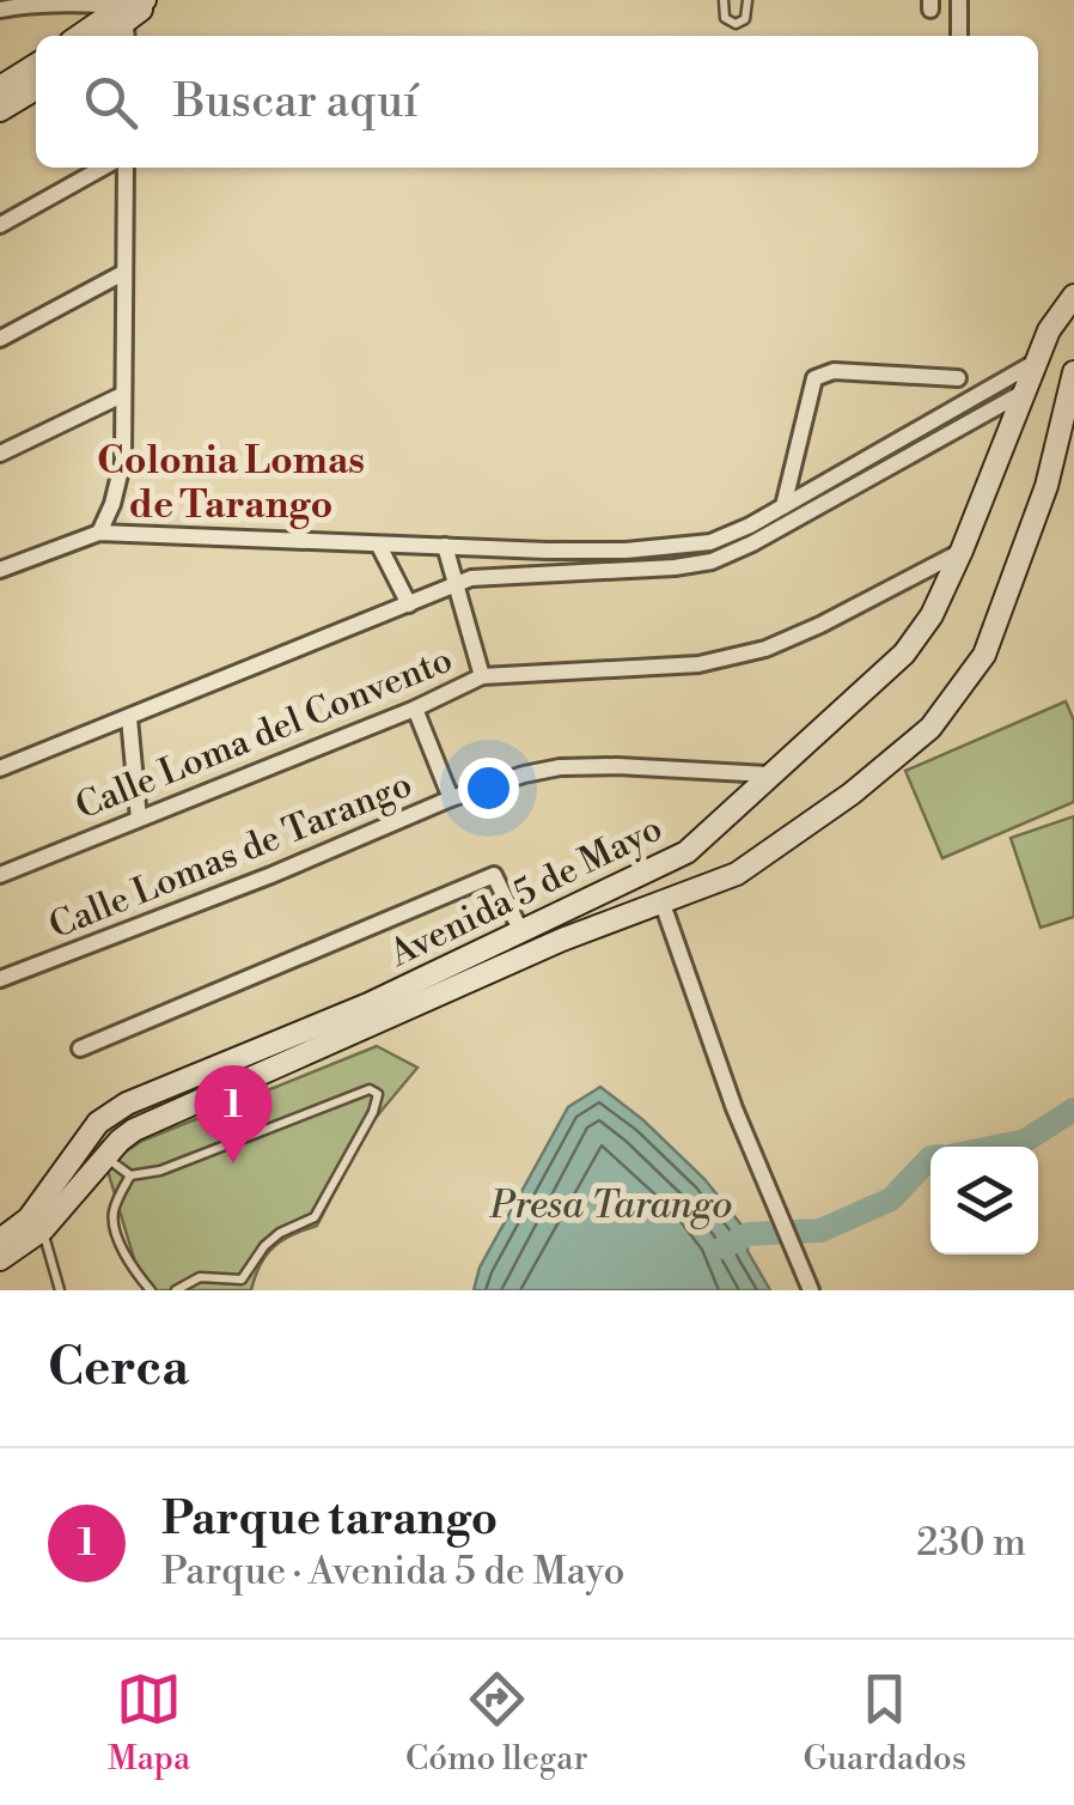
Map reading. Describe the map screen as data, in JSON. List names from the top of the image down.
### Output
{
  "streets": {
    "main road": ["Avenida 5 de Mayo"],
    "street": ["Calle Loma del Convento", "Calle Lomas de Tarango"]
  },
  "crossings": [
    ["Calle Loma del Convento", "Avenida 5 de Mayo"],
    ["Calle Lomas de Tarango", "Avenida 5 de Mayo"]
  ],
  "districts": ["Colonia Lomas de Tarango"],
  "water": ["Presa Tarango"],
  "page": {
    "search": "Buscar aquí",
    "pins": "1",
    "heading": "Cerca",
    "list": [
      {
        "mark": "1",
        "name": "Parque tarango",
        "note": "Parque · Avenida 5 de Mayo",
        "value": "230 m"
      }
    ],
    "nav": ["Mapa", "Cómo llegar", "Guardados"]
  }
}
